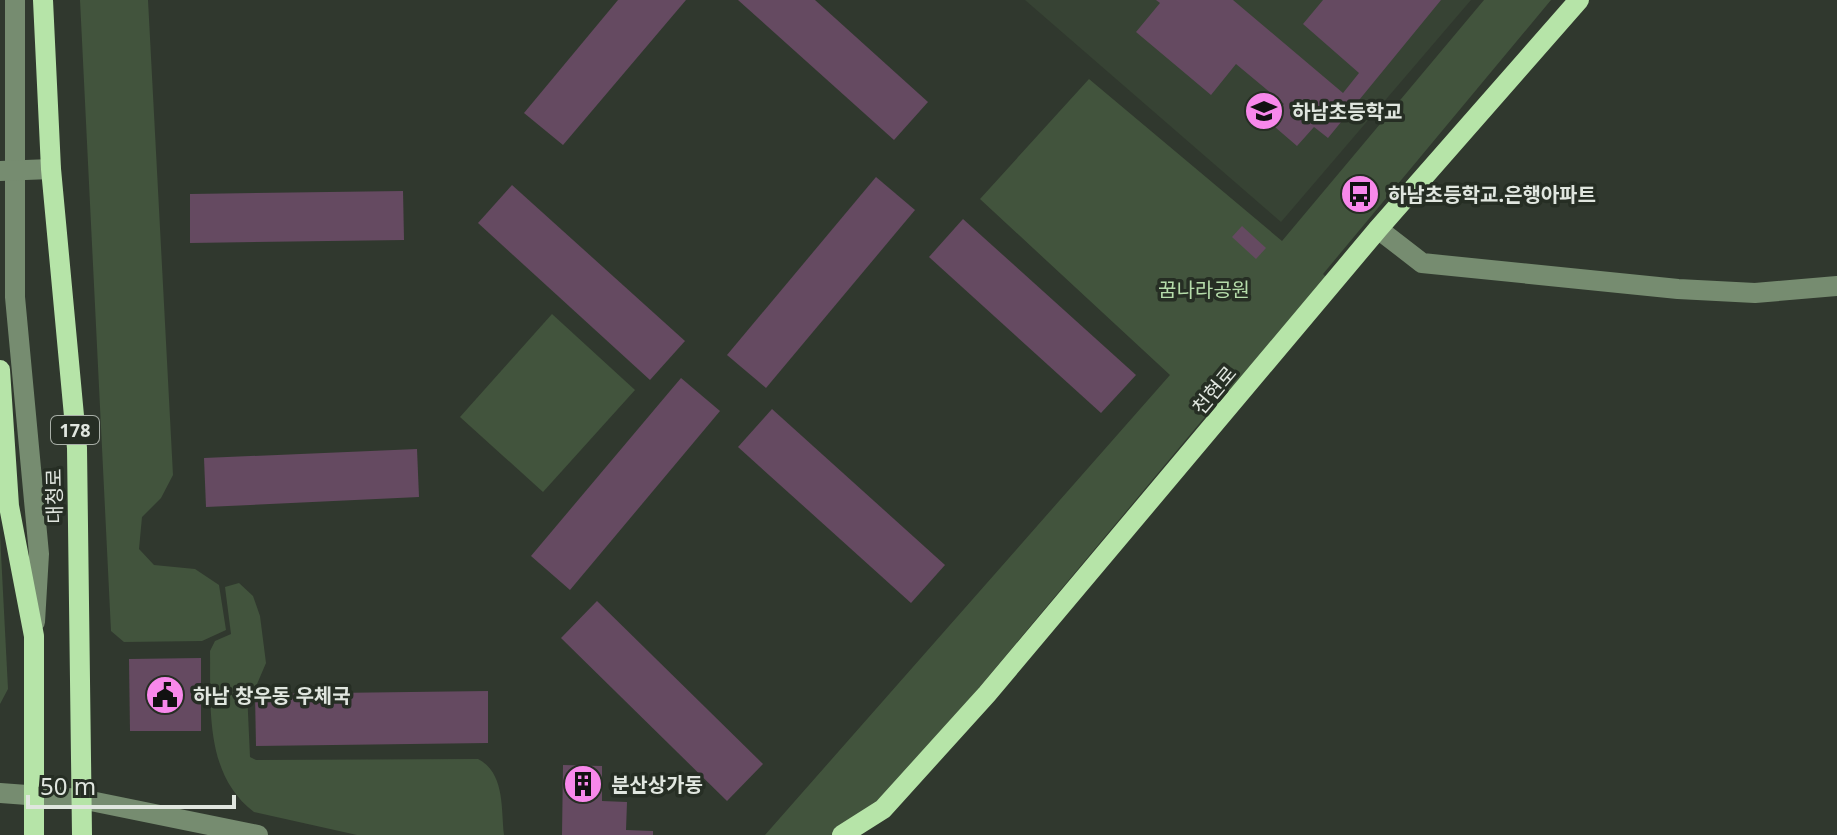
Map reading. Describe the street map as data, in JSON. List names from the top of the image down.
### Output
{
  "streets": {
    "main road": ["천현로", "178", "대청로"]
  },
  "parks": ["꿈나라공원"],
  "places": {
    "school or university": ["하남초등학교"],
    "bus stop": ["하남초등학교.은행아파트"],
    "public building": ["하남 창우동 우체국"],
    "building": ["분산상가동"]
  },
  "scale_bar": "50 m"
}
